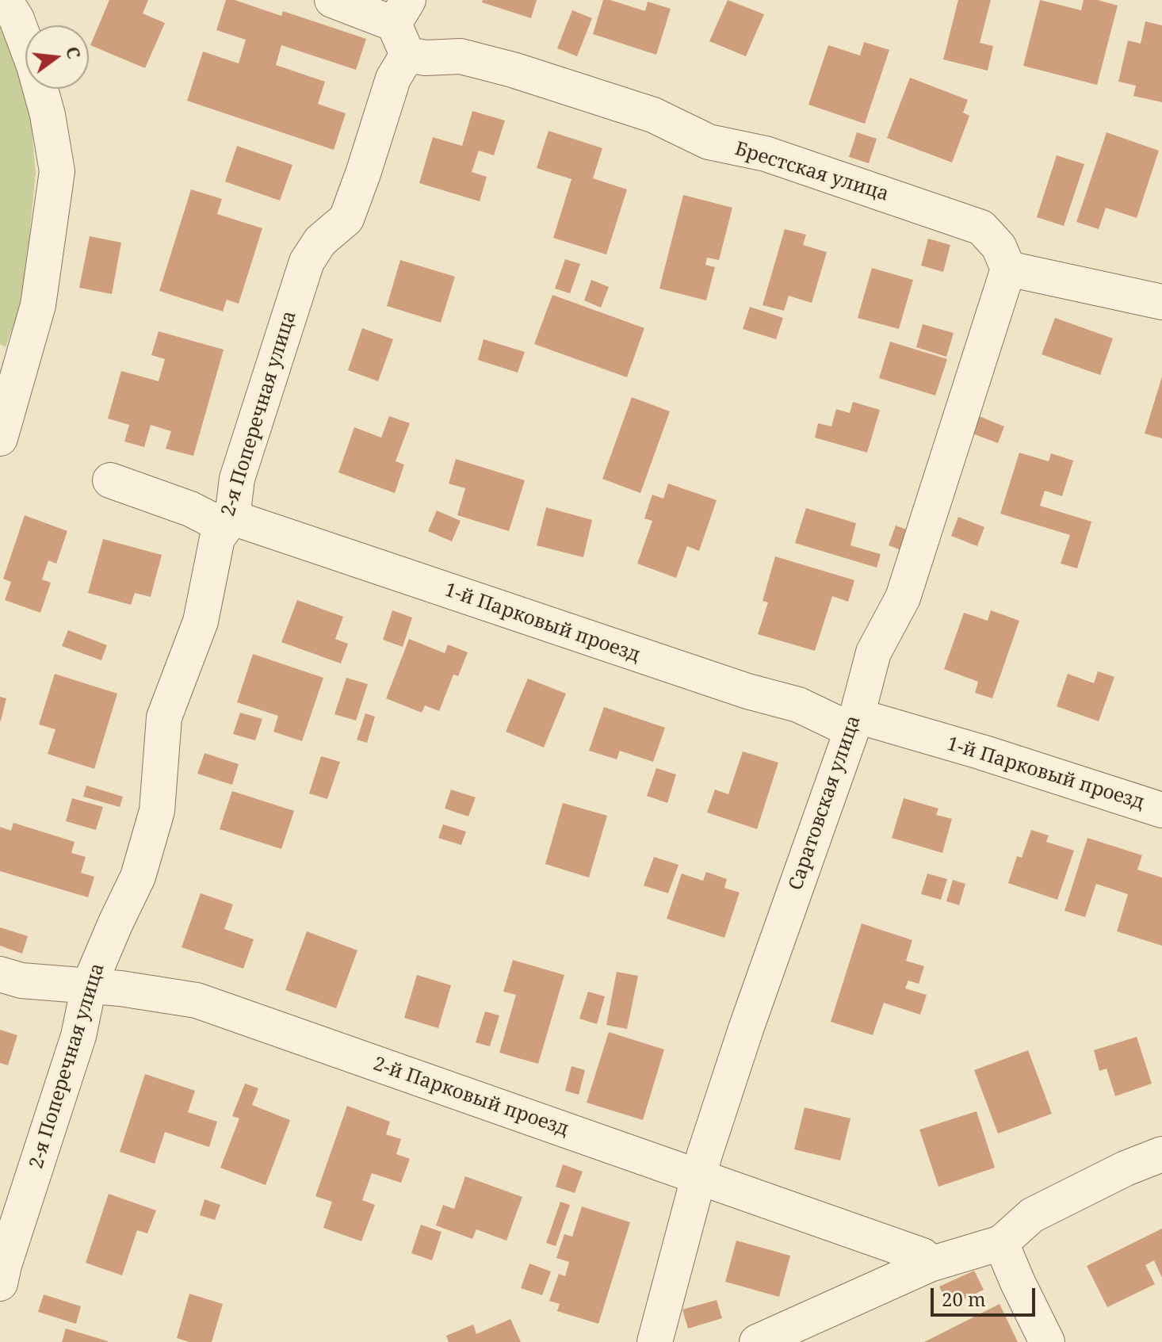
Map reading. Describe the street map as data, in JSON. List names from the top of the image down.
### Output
{
  "streets": {
    "street": [
      "Брестская улица",
      "2-я Поперечная улица",
      "1-й Парковый проезд",
      "Саратовская улица",
      "2-й Парковый проезд"
    ]
  },
  "crossings": [
    ["Брестская улица", "2-я Поперечная улица"],
    ["Брестская улица", "Саратовская улица"],
    ["2-я Поперечная улица", "1-й Парковый проезд"],
    ["2-я Поперечная улица", "2-й Парковый проезд"],
    ["1-й Парковый проезд", "Саратовская улица"],
    ["Саратовская улица", "2-й Парковый проезд"]
  ],
  "scale_bar": "20 m",
  "north": "right"
}
